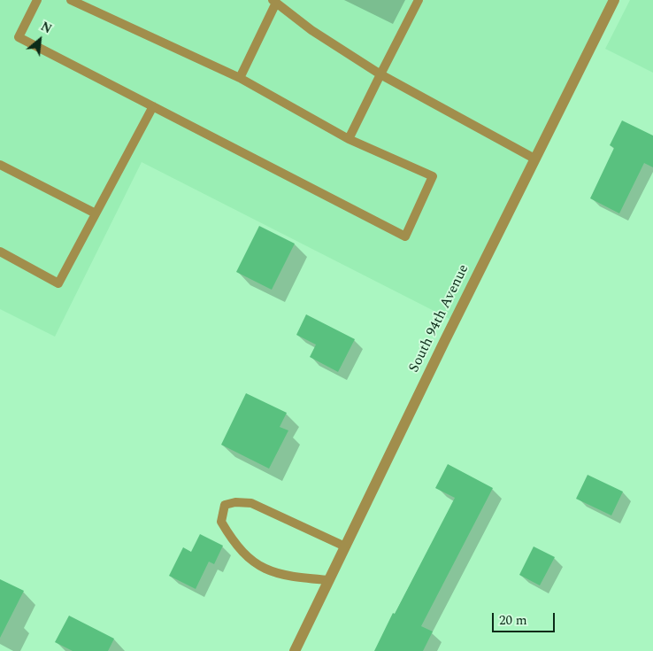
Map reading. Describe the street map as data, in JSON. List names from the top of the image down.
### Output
{
  "streets": {
    "street": ["South 94th Avenue"]
  },
  "scale_bar": "20 m",
  "north": "top right"
}
